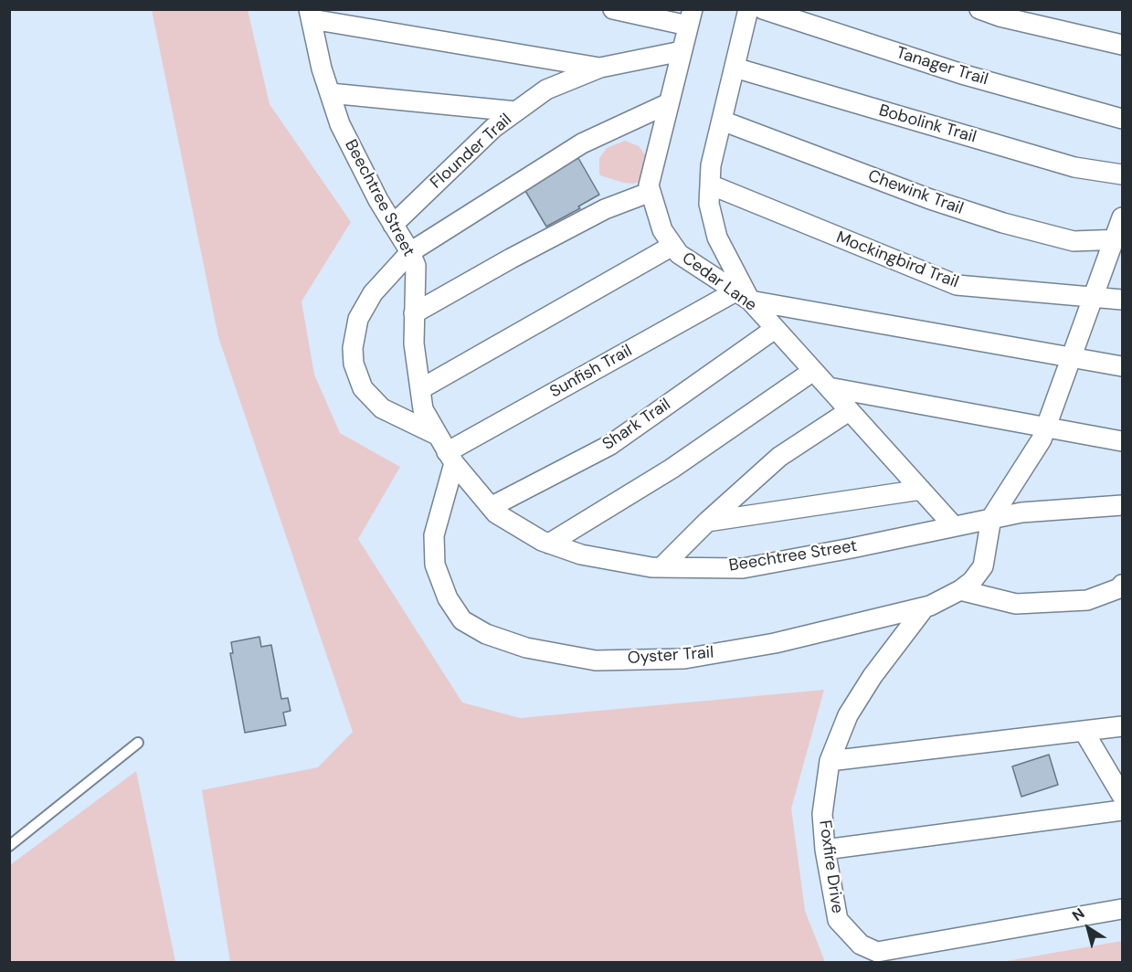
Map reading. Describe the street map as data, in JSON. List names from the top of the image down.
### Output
{
  "streets": {
    "street": [
      "Tanager Trail",
      "Bobolink Trail",
      "Flounder Trail",
      "Chewink Trail",
      "Beechtree Street",
      "Mockingbird Trail",
      "Cedar Lane",
      "Sunfish Trail",
      "Shark Trail",
      "Oyster Trail",
      "Foxfire Drive"
    ]
  },
  "crossings": [
    ["Flounder Trail", "Beechtree Street"],
    ["Flounder Trail", "Cedar Lane"],
    ["Beechtree Street", "Cedar Lane"],
    ["Beechtree Street", "Sunfish Trail"],
    ["Beechtree Street", "Shark Trail"],
    ["Beechtree Street", "Oyster Trail"],
    ["Cedar Lane", "Sunfish Trail"],
    ["Cedar Lane", "Shark Trail"],
    ["Sunfish Trail", "Oyster Trail"],
    ["Oyster Trail", "Foxfire Drive"]
  ],
  "north": "top left"
}
